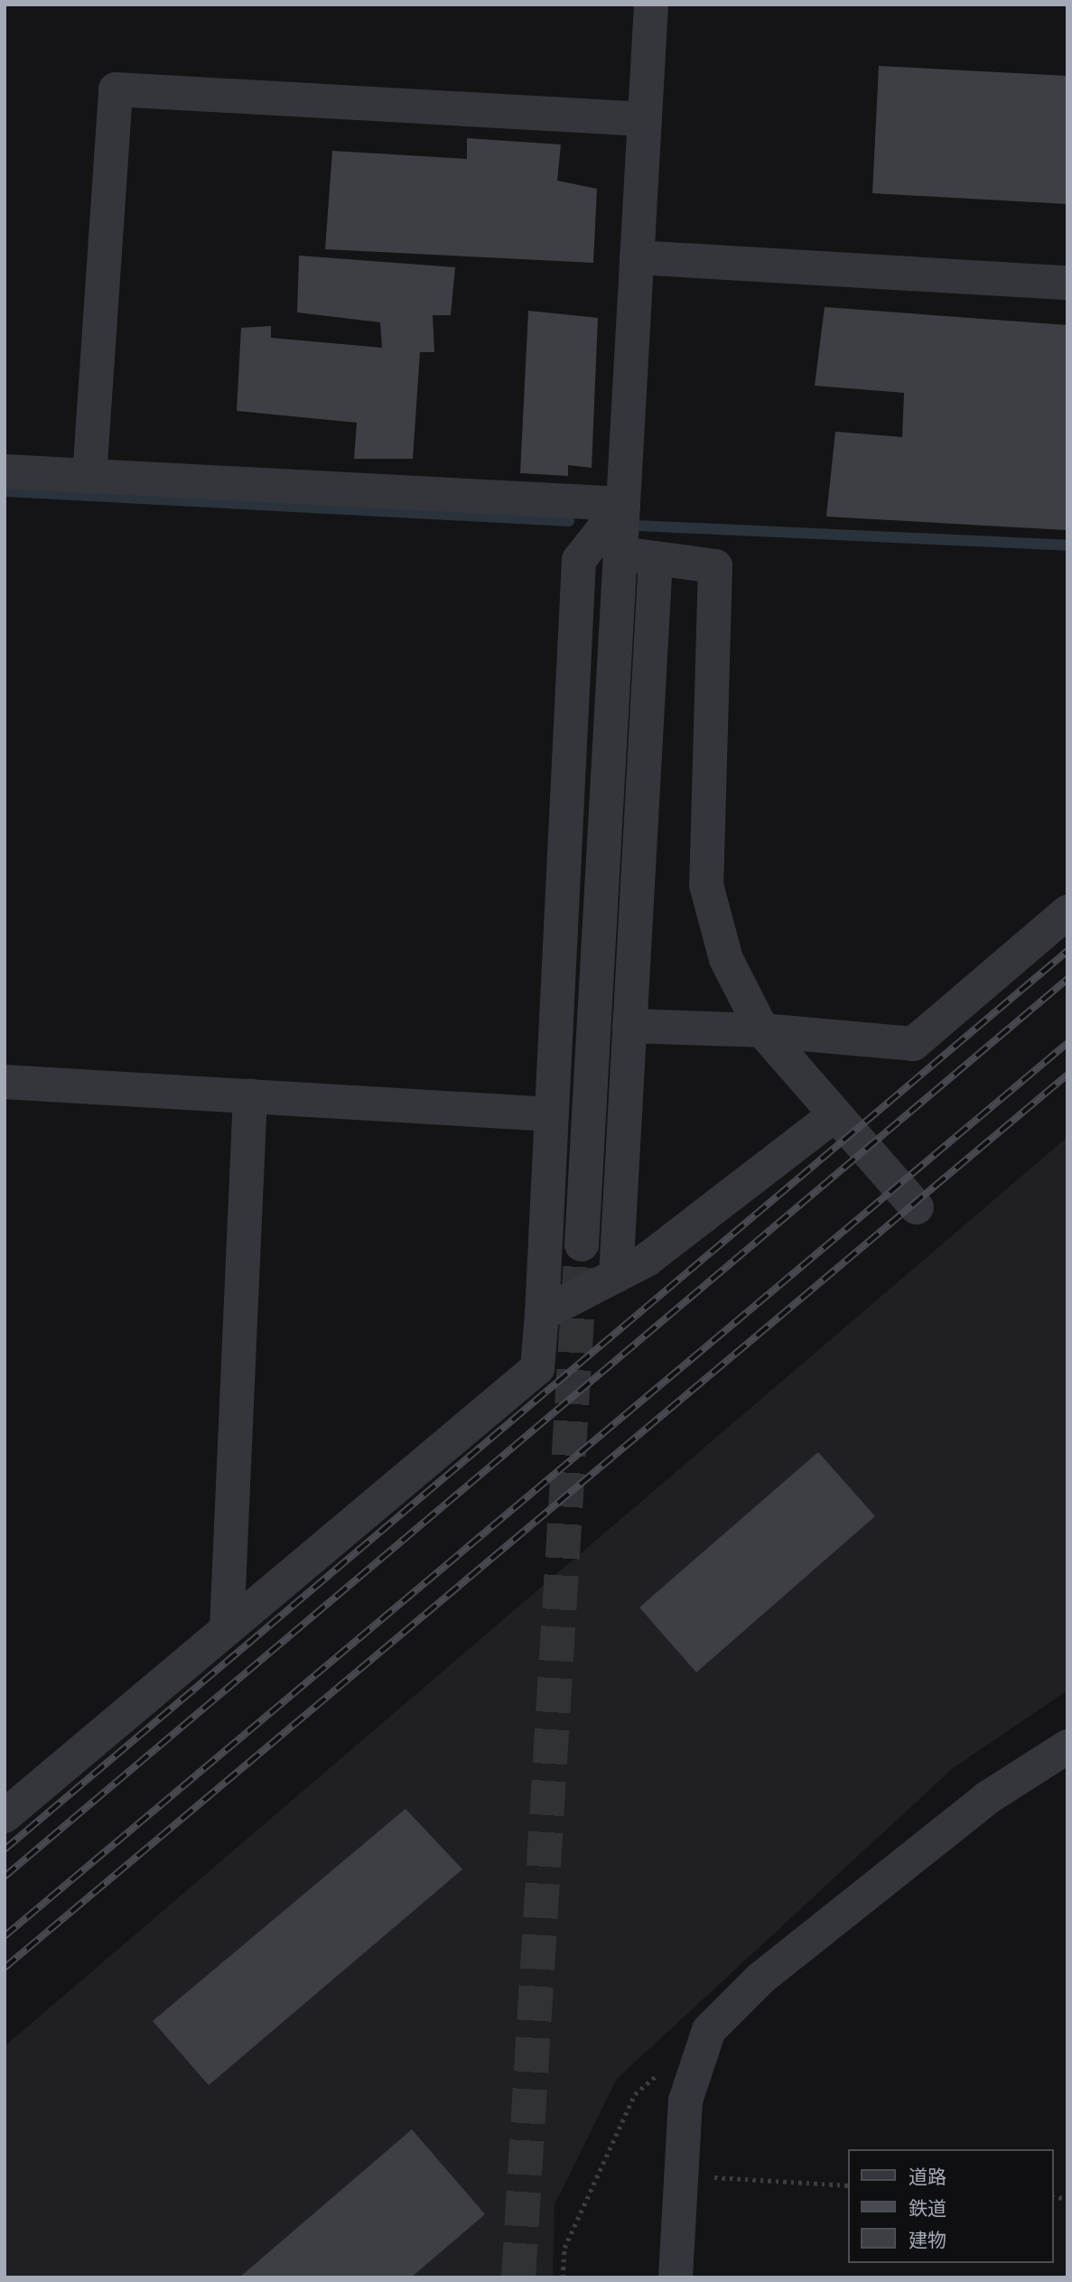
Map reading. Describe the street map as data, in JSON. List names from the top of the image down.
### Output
{
  "legend": ["道路", "鉄道", "建物"]
}
